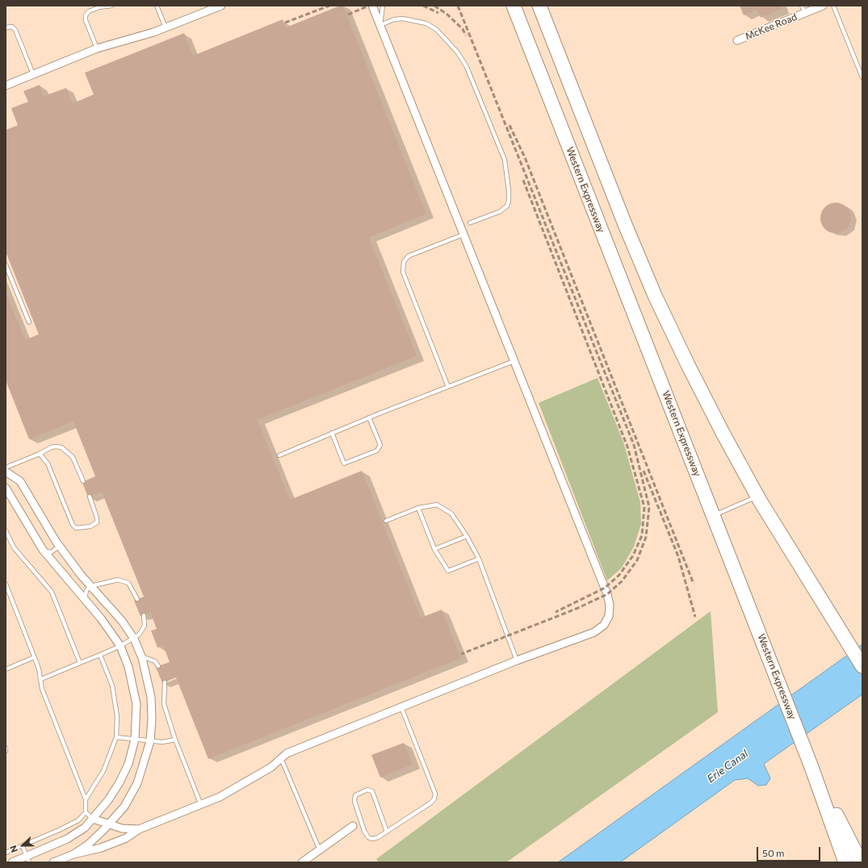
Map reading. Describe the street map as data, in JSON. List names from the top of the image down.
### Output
{
  "streets": {
    "highway": ["Western Expressway"],
    "street": ["McKee Road"]
  },
  "water": ["Erie Canal"],
  "scale_bar": "50 m",
  "north": "left"
}
